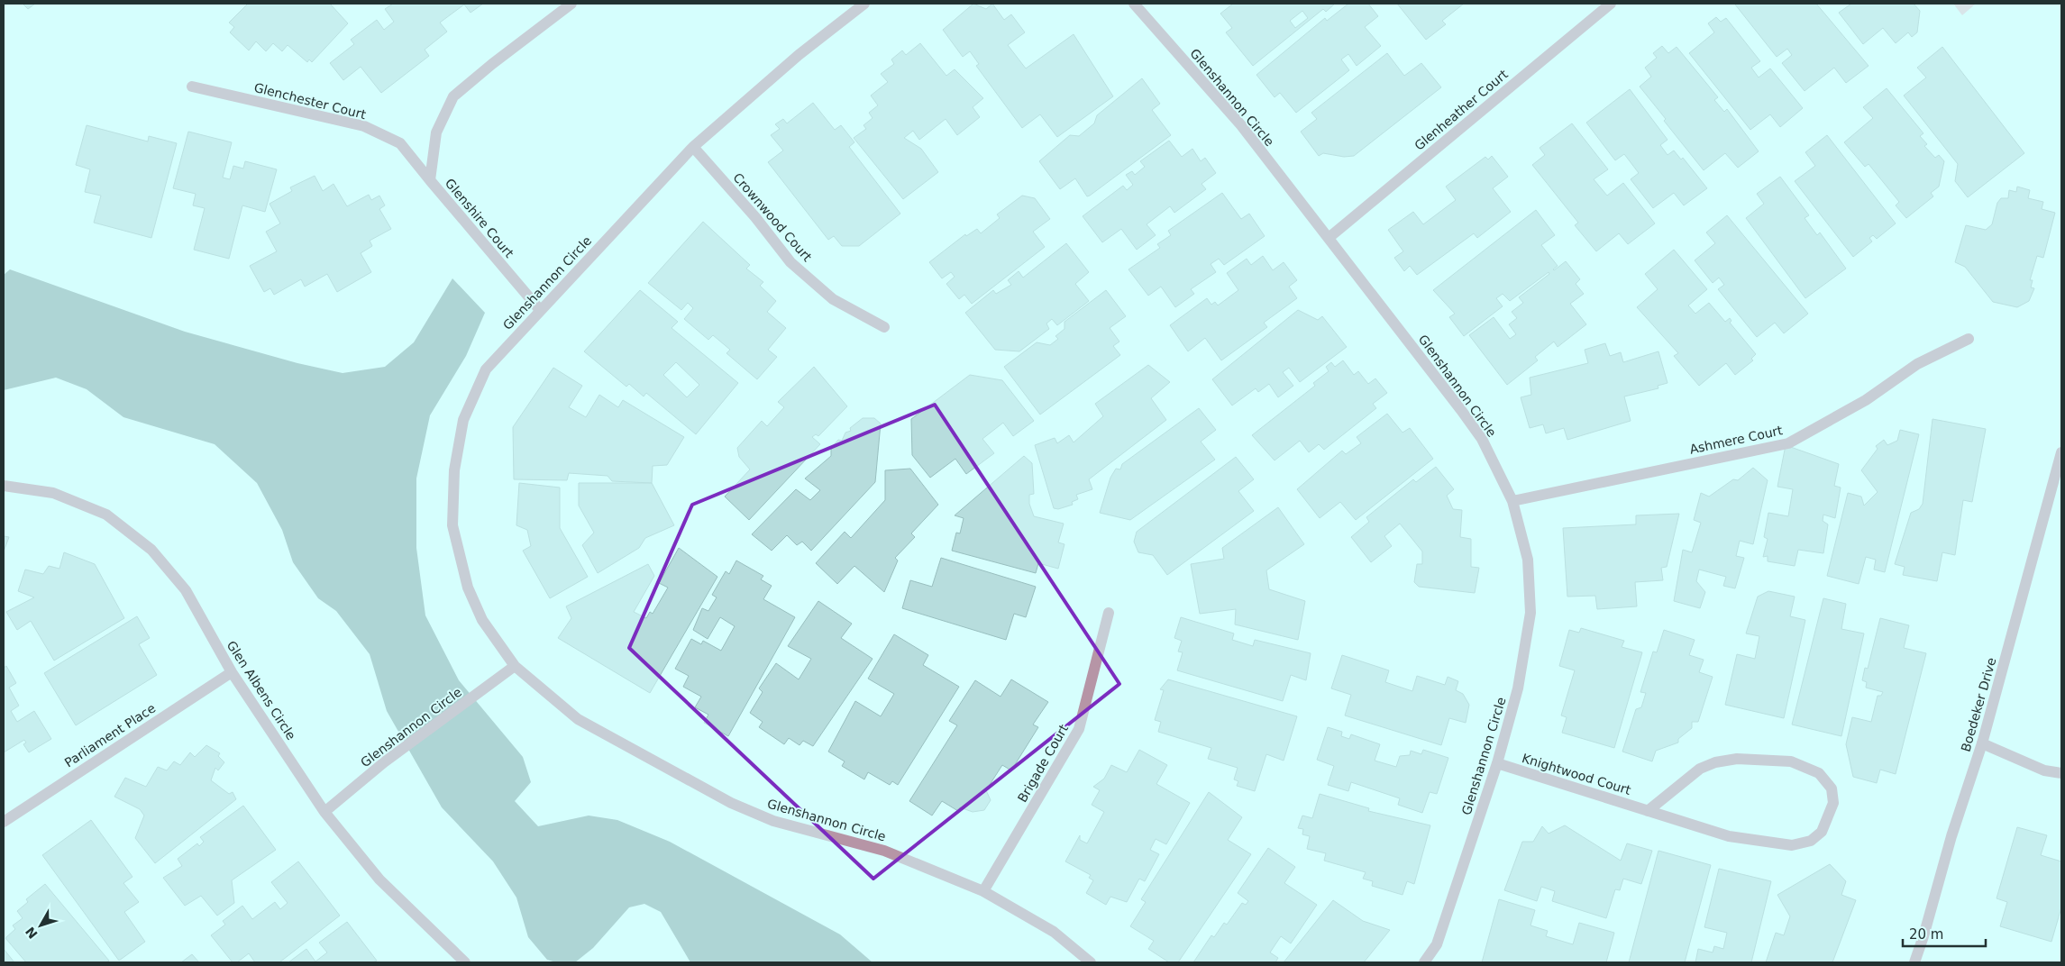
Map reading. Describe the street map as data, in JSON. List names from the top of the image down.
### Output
{
  "streets": {
    "street": [
      "Glenshannon Circle",
      "Glenchester Court",
      "Glenheather Court",
      "Crownwood Court",
      "Glenshire Court",
      "Ashmere Court",
      "Glen Albens Circle",
      "Boedeker Drive",
      "Parliament Place",
      "Brigade Court",
      "Knightwood Court"
    ]
  },
  "crossings": [
    ["Glenshannon Circle", "Glenheather Court"],
    ["Glenshannon Circle", "Crownwood Court"],
    ["Glenshannon Circle", "Glenshire Court"],
    ["Glenshannon Circle", "Ashmere Court"],
    ["Glenshannon Circle", "Glen Albens Circle"],
    ["Glenshannon Circle", "Brigade Court"],
    ["Glenshannon Circle", "Knightwood Court"],
    ["Glenchester Court", "Glenshire Court"],
    ["Glen Albens Circle", "Parliament Place"]
  ],
  "scale_bar": "20 m",
  "north": "bottom left"
}
